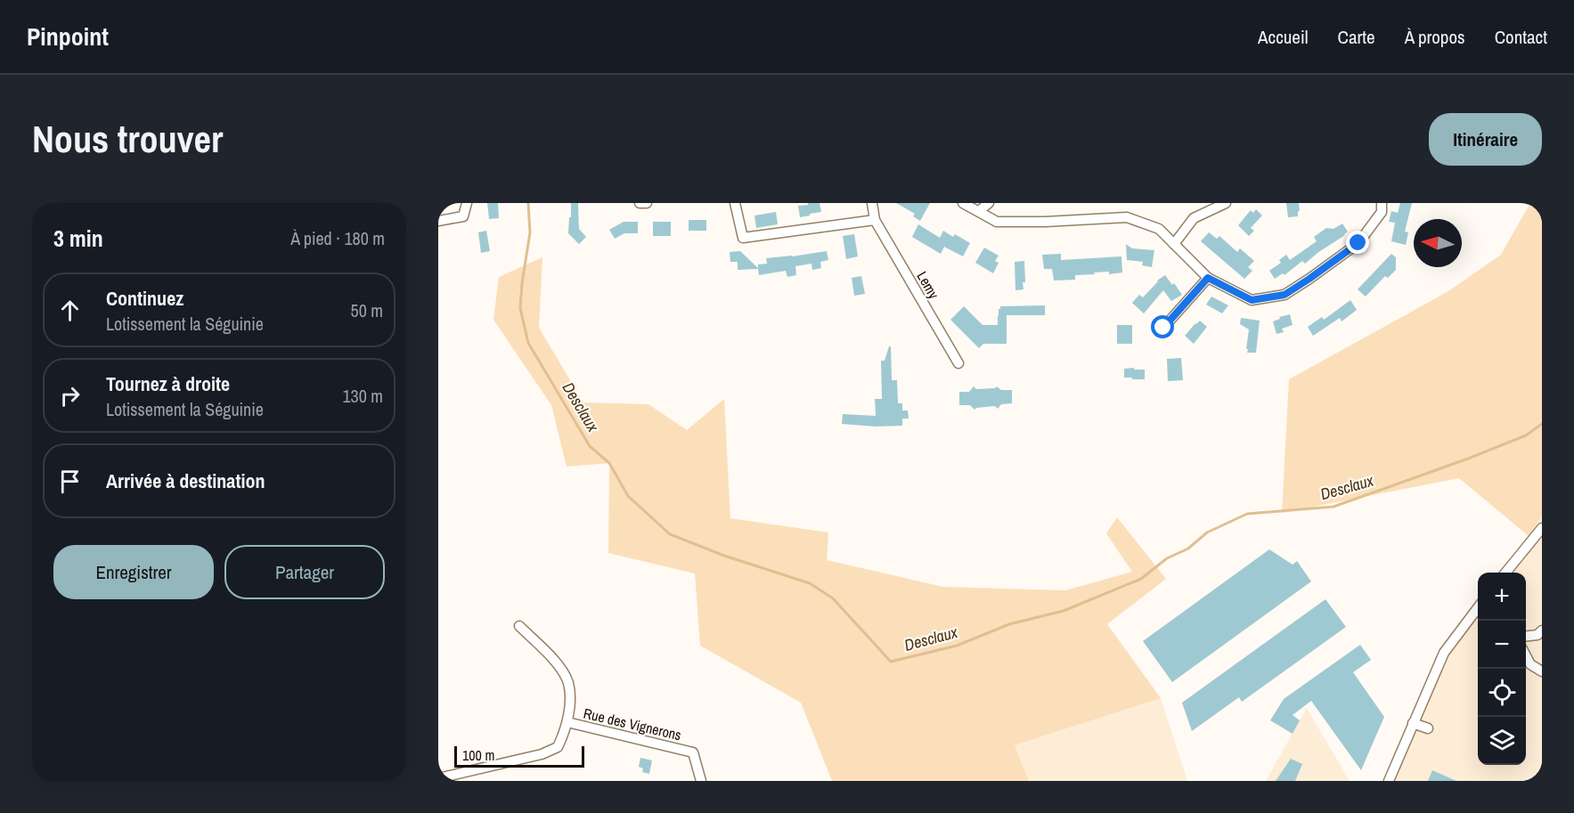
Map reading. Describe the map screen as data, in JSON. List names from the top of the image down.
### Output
{
  "streets": {
    "street": ["Lemy", "Rue des Vignerons"]
  },
  "water": ["Desclaux"],
  "scale_bar": "100 m",
  "north": "left",
  "page": {
    "header": "Pinpoint",
    "nav": [
      "Accueil",
      "Carte",
      "À propos",
      "Contact"
    ],
    "buttons": [
      "Itinéraire",
      ["Enregistrer", "Partager"]
    ],
    "title": "Nous trouver",
    "heading": ["3 min", "À pied · 180 m"],
    "list": [
      ["Continuez", "Lotissement la Séguinie", "50 m"],
      ["Tournez à droite", "Lotissement la Séguinie", "130 m"],
      "Arrivée à destination"
    ],
    "map_buttons": ["+", "−"],
    "scale": "100 m"
  }
}
